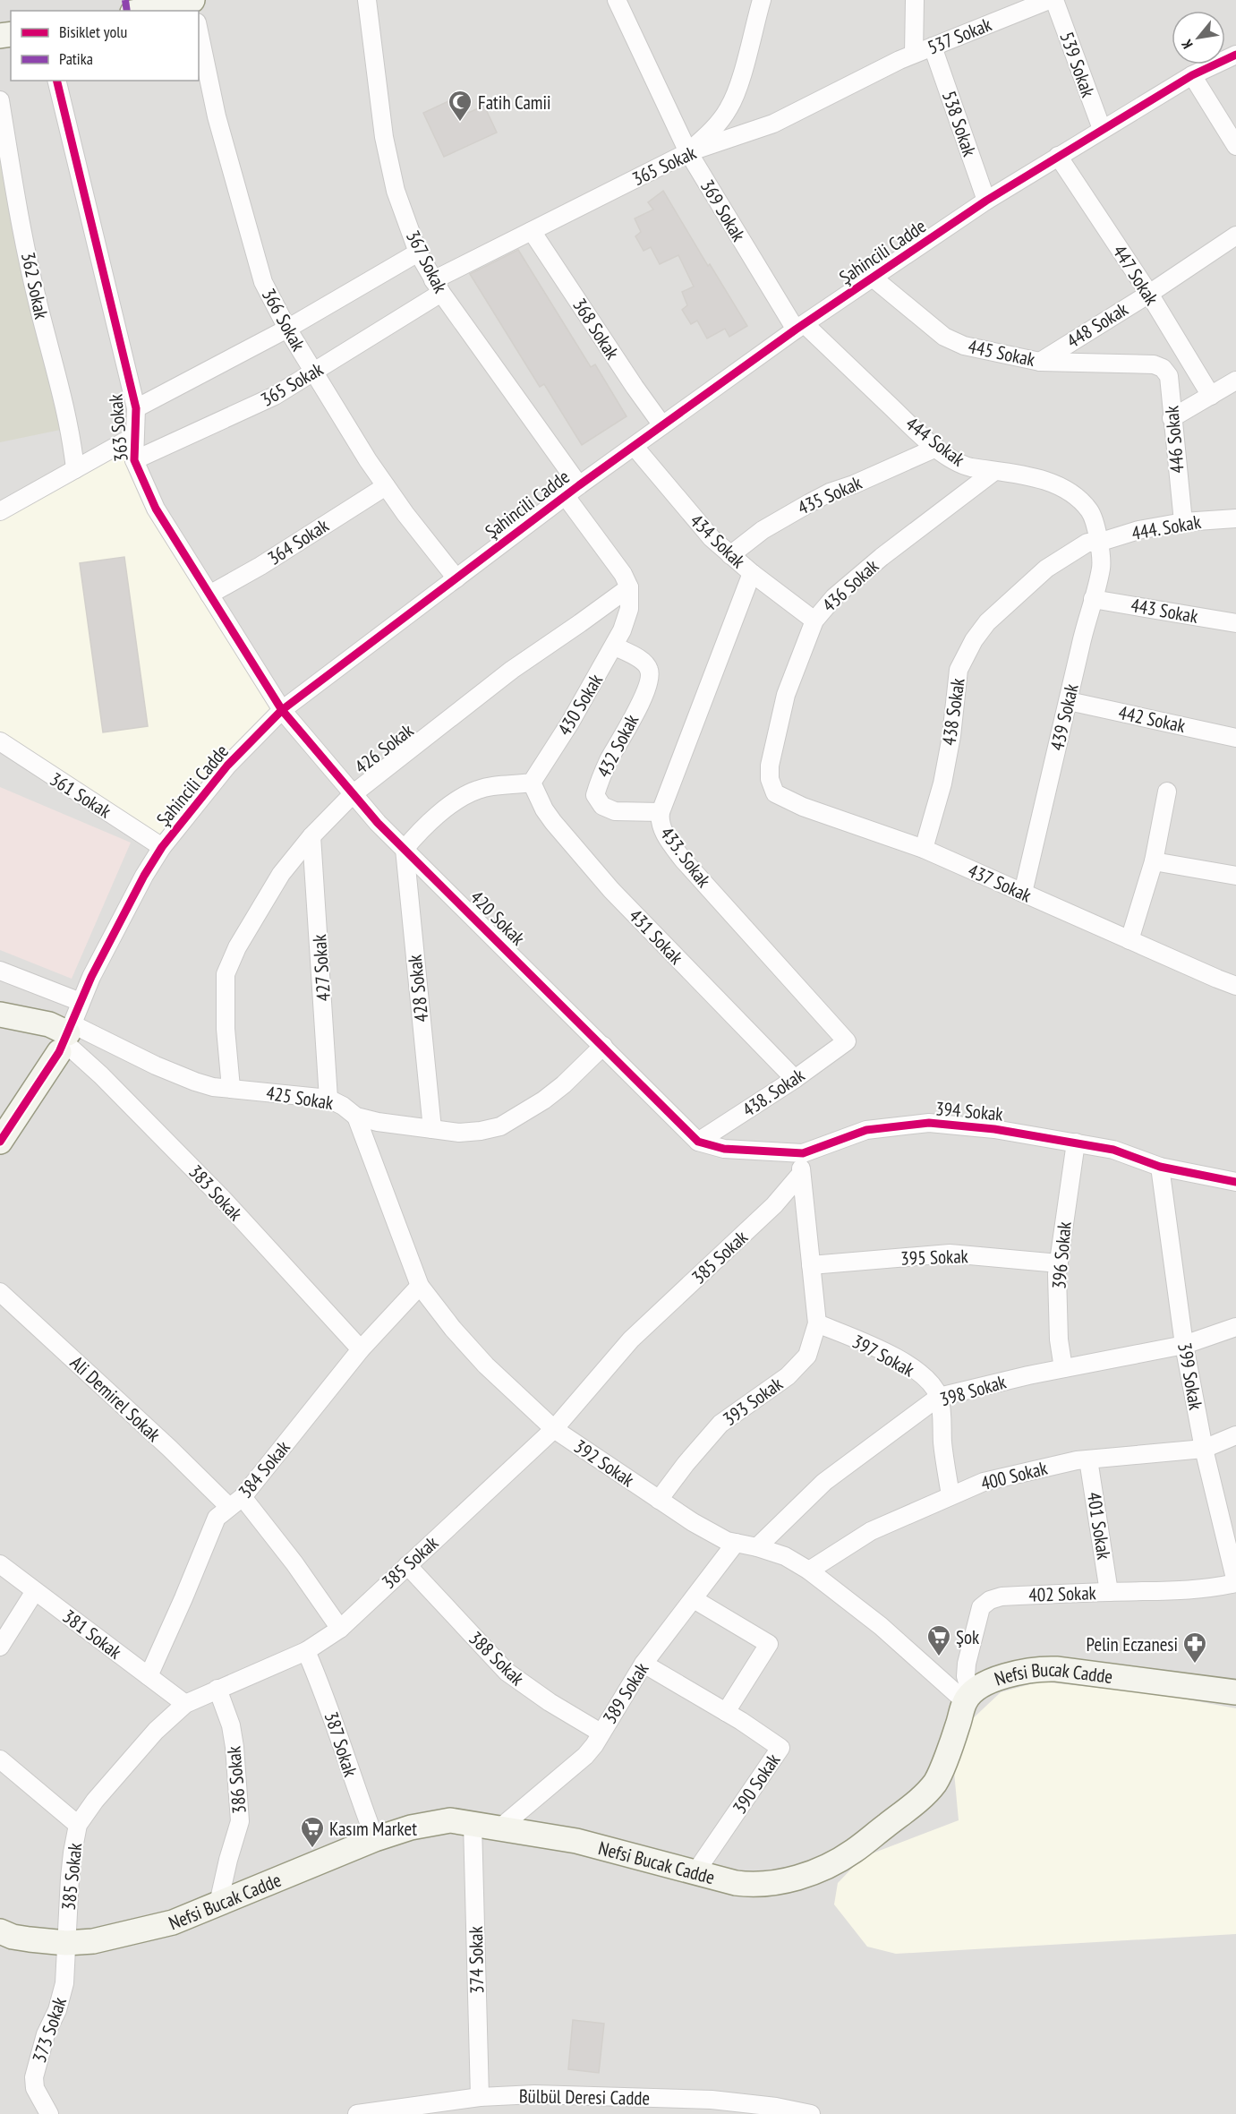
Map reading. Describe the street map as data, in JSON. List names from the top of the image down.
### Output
{
  "streets": {
    "street": [
      "537 Sokak",
      "539 Sokak",
      "538 Sokak",
      "365 Sokak",
      "369 Sokak",
      "Şahincili Cadde",
      "367 Sokak",
      "447 Sokak",
      "362 Sokak",
      "366 Sokak",
      "448 Sokak",
      "368 Sokak",
      "445 Sokak",
      "363 Sokak",
      "446 Sokak",
      "444 Sokak",
      "435 Sokak",
      "444. Sokak",
      "434 Sokak",
      "364 Sokak",
      "436 Sokak",
      "443 Sokak",
      "430 Sokak",
      "438 Sokak",
      "439 Sokak",
      "442 Sokak",
      "432 Sokak",
      "426 Sokak",
      "361 Sokak",
      "433. Sokak",
      "437 Sokak",
      "420 Sokak",
      "431 Sokak",
      "427 Sokak",
      "428 Sokak",
      "438. Sokak",
      "425 Sokak",
      "394 Sokak",
      "383 Sokak",
      "396 Sokak",
      "385 Sokak",
      "395 Sokak",
      "397 Sokak",
      "399 Sokak",
      "398 Sokak",
      "Ali Demirel Sokak",
      "393 Sokak",
      "392 Sokak",
      "384 Sokak",
      "400 Sokak",
      "401 Sokak",
      "402 Sokak",
      "381 Sokak",
      "388 Sokak",
      "Nefsi Bucak Cadde",
      "389 Sokak",
      "387 Sokak",
      "386 Sokak",
      "390 Sokak",
      "374 Sokak",
      "373 Sokak",
      "Bülbül Deresi Cadde"
    ]
  },
  "crossings": [
    ["537 Sokak", "538 Sokak"],
    ["537 Sokak", "365 Sokak"],
    ["539 Sokak", "Şahincili Cadde"],
    ["538 Sokak", "Şahincili Cadde"],
    ["365 Sokak", "369 Sokak"],
    ["365 Sokak", "367 Sokak"],
    ["365 Sokak", "366 Sokak"],
    ["365 Sokak", "368 Sokak"],
    ["365 Sokak", "363 Sokak"],
    ["369 Sokak", "Şahincili Cadde"],
    ["369 Sokak", "444 Sokak"],
    ["Şahincili Cadde", "367 Sokak"],
    ["Şahincili Cadde", "447 Sokak"],
    ["Şahincili Cadde", "366 Sokak"],
    ["Şahincili Cadde", "368 Sokak"],
    ["Şahincili Cadde", "445 Sokak"],
    ["Şahincili Cadde", "363 Sokak"],
    ["Şahincili Cadde", "444 Sokak"],
    ["Şahincili Cadde", "434 Sokak"],
    ["Şahincili Cadde", "361 Sokak"],
    ["Şahincili Cadde", "420 Sokak"],
    ["Şahincili Cadde", "425 Sokak"],
    ["Şahincili Cadde", "383 Sokak"],
    ["447 Sokak", "448 Sokak"],
    ["366 Sokak", "364 Sokak"],
    ["448 Sokak", "445 Sokak"],
    ["445 Sokak", "446 Sokak"],
    ["363 Sokak", "364 Sokak"],
    ["363 Sokak", "420 Sokak"],
    ["446 Sokak", "444. Sokak"],
    ["444 Sokak", "435 Sokak"],
    ["444 Sokak", "444. Sokak"],
    ["444 Sokak", "436 Sokak"],
    ["444 Sokak", "438 Sokak"],
    ["444 Sokak", "439 Sokak"],
    ["435 Sokak", "434 Sokak"],
    ["444. Sokak", "438 Sokak"],
    ["444. Sokak", "439 Sokak"],
    ["434 Sokak", "436 Sokak"],
    ["434 Sokak", "433. Sokak"],
    ["436 Sokak", "437 Sokak"],
    ["443 Sokak", "439 Sokak"],
    ["430 Sokak", "432 Sokak"],
    ["430 Sokak", "426 Sokak"],
    ["430 Sokak", "431 Sokak"],
    ["438 Sokak", "439 Sokak"],
    ["438 Sokak", "437 Sokak"],
    ["439 Sokak", "442 Sokak"],
    ["439 Sokak", "437 Sokak"],
    ["432 Sokak", "433. Sokak"],
    ["426 Sokak", "420 Sokak"],
    ["426 Sokak", "427 Sokak"],
    ["426 Sokak", "425 Sokak"],
    ["433. Sokak", "438. Sokak"],
    ["420 Sokak", "428 Sokak"],
    ["420 Sokak", "438. Sokak"],
    ["420 Sokak", "425 Sokak"],
    ["420 Sokak", "394 Sokak"],
    ["431 Sokak", "438. Sokak"],
    ["427 Sokak", "425 Sokak"],
    ["428 Sokak", "425 Sokak"],
    ["438. Sokak", "394 Sokak"],
    ["425 Sokak", "383 Sokak"],
    ["425 Sokak", "392 Sokak"],
    ["394 Sokak", "396 Sokak"],
    ["394 Sokak", "399 Sokak"],
    ["383 Sokak", "384 Sokak"],
    ["396 Sokak", "395 Sokak"],
    ["396 Sokak", "398 Sokak"],
    ["385 Sokak", "392 Sokak"],
    ["385 Sokak", "381 Sokak"],
    ["385 Sokak", "388 Sokak"],
    ["385 Sokak", "Nefsi Bucak Cadde"],
    ["385 Sokak", "387 Sokak"],
    ["385 Sokak", "386 Sokak"],
    ["385 Sokak", "373 Sokak"],
    ["397 Sokak", "398 Sokak"],
    ["397 Sokak", "393 Sokak"],
    ["399 Sokak", "398 Sokak"],
    ["399 Sokak", "400 Sokak"],
    ["399 Sokak", "402 Sokak"],
    ["398 Sokak", "392 Sokak"],
    ["Ali Demirel Sokak", "384 Sokak"],
    ["393 Sokak", "392 Sokak"],
    ["392 Sokak", "384 Sokak"],
    ["392 Sokak", "400 Sokak"],
    ["392 Sokak", "402 Sokak"],
    ["392 Sokak", "Nefsi Bucak Cadde"],
    ["392 Sokak", "389 Sokak"],
    ["384 Sokak", "381 Sokak"],
    ["400 Sokak", "401 Sokak"],
    ["401 Sokak", "402 Sokak"],
    ["402 Sokak", "Nefsi Bucak Cadde"],
    ["388 Sokak", "389 Sokak"],
    ["Nefsi Bucak Cadde", "389 Sokak"],
    ["Nefsi Bucak Cadde", "387 Sokak"],
    ["Nefsi Bucak Cadde", "386 Sokak"],
    ["Nefsi Bucak Cadde", "390 Sokak"],
    ["Nefsi Bucak Cadde", "374 Sokak"],
    ["Nefsi Bucak Cadde", "373 Sokak"],
    ["389 Sokak", "390 Sokak"],
    ["374 Sokak", "Bülbül Deresi Cadde"]
  ],
  "places": {
    "mosque": ["Fatih Camii"],
    "supermarket": ["Şok", "Kasım Market"],
    "pharmacy": ["Pelin Eczanesi"]
  },
  "legend": ["Bisiklet yolu", "Patika"],
  "north": "bottom left"
}
